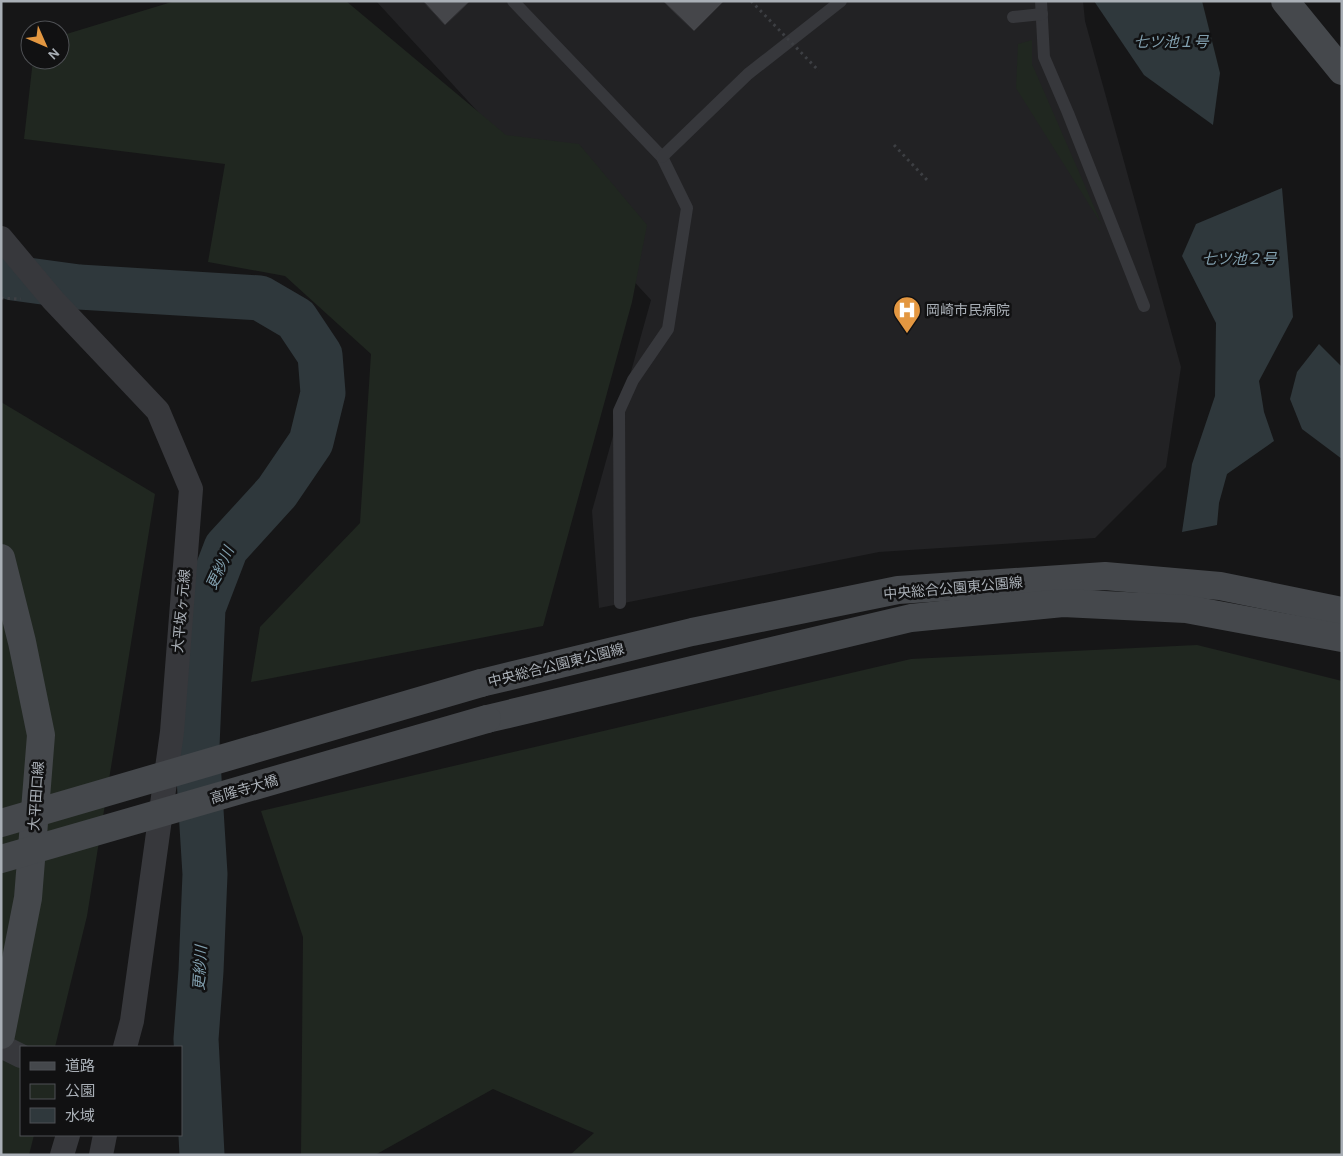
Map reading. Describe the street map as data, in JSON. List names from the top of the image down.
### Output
{
  "streets": {
    "street": [
      "中央総合公園東公園線",
      "大平坂ヶ元線",
      "高隆寺大橋",
      "大平田口線"
    ]
  },
  "water": ["七ツ池１号", "七ツ池２号", "更紗川"],
  "places": {
    "hospital": ["岡崎市民病院"]
  },
  "legend": ["道路", "公園", "水域"],
  "north": "bottom right"
}
